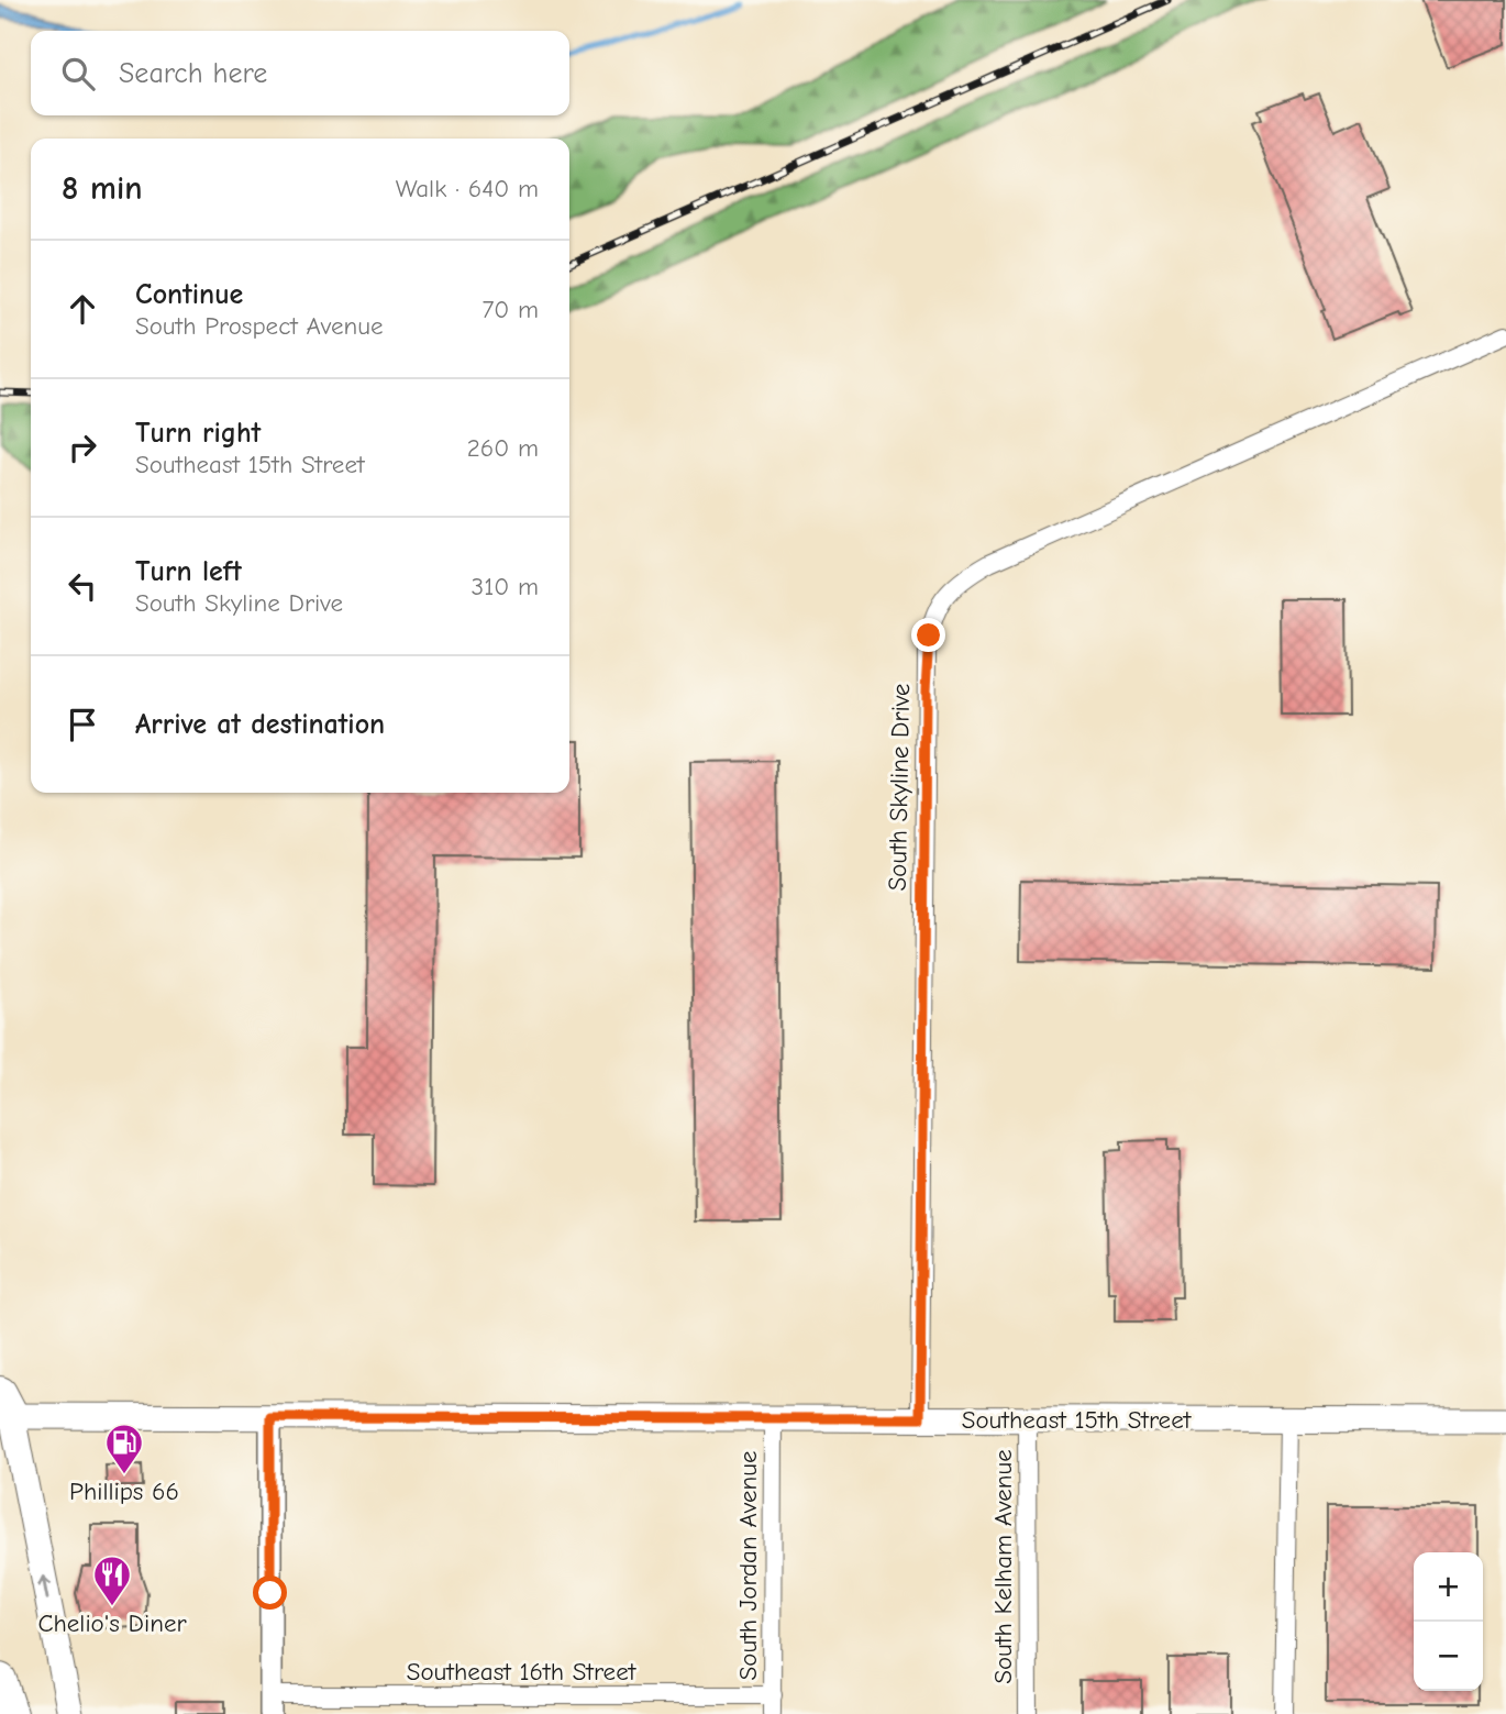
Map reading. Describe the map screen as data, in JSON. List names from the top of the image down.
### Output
{
  "streets": {
    "main road": ["Southeast 15th Street"],
    "street": [
      "South Skyline Drive",
      "South Jordan Avenue",
      "South Kelham Avenue",
      "Southeast 16th Street"
    ]
  },
  "crossings": [
    ["South Skyline Drive", "Southeast 15th Street"],
    ["Southeast 15th Street", "South Jordan Avenue"],
    ["Southeast 15th Street", "South Kelham Avenue"],
    ["South Jordan Avenue", "Southeast 16th Street"]
  ],
  "places": {
    "fuel station": ["Phillips 66"],
    "restaurant": ["Chelio's Diner"]
  },
  "page": {
    "search": "Search here",
    "heading": ["8 min", "Walk · 640 m"],
    "list": [
      ["Continue", "South Prospect Avenue", "70 m"],
      ["Turn right", "Southeast 15th Street", "260 m"],
      ["Turn left", "South Skyline Drive", "310 m"],
      "Arrive at destination"
    ],
    "map_buttons": ["+", "−"]
  }
}
